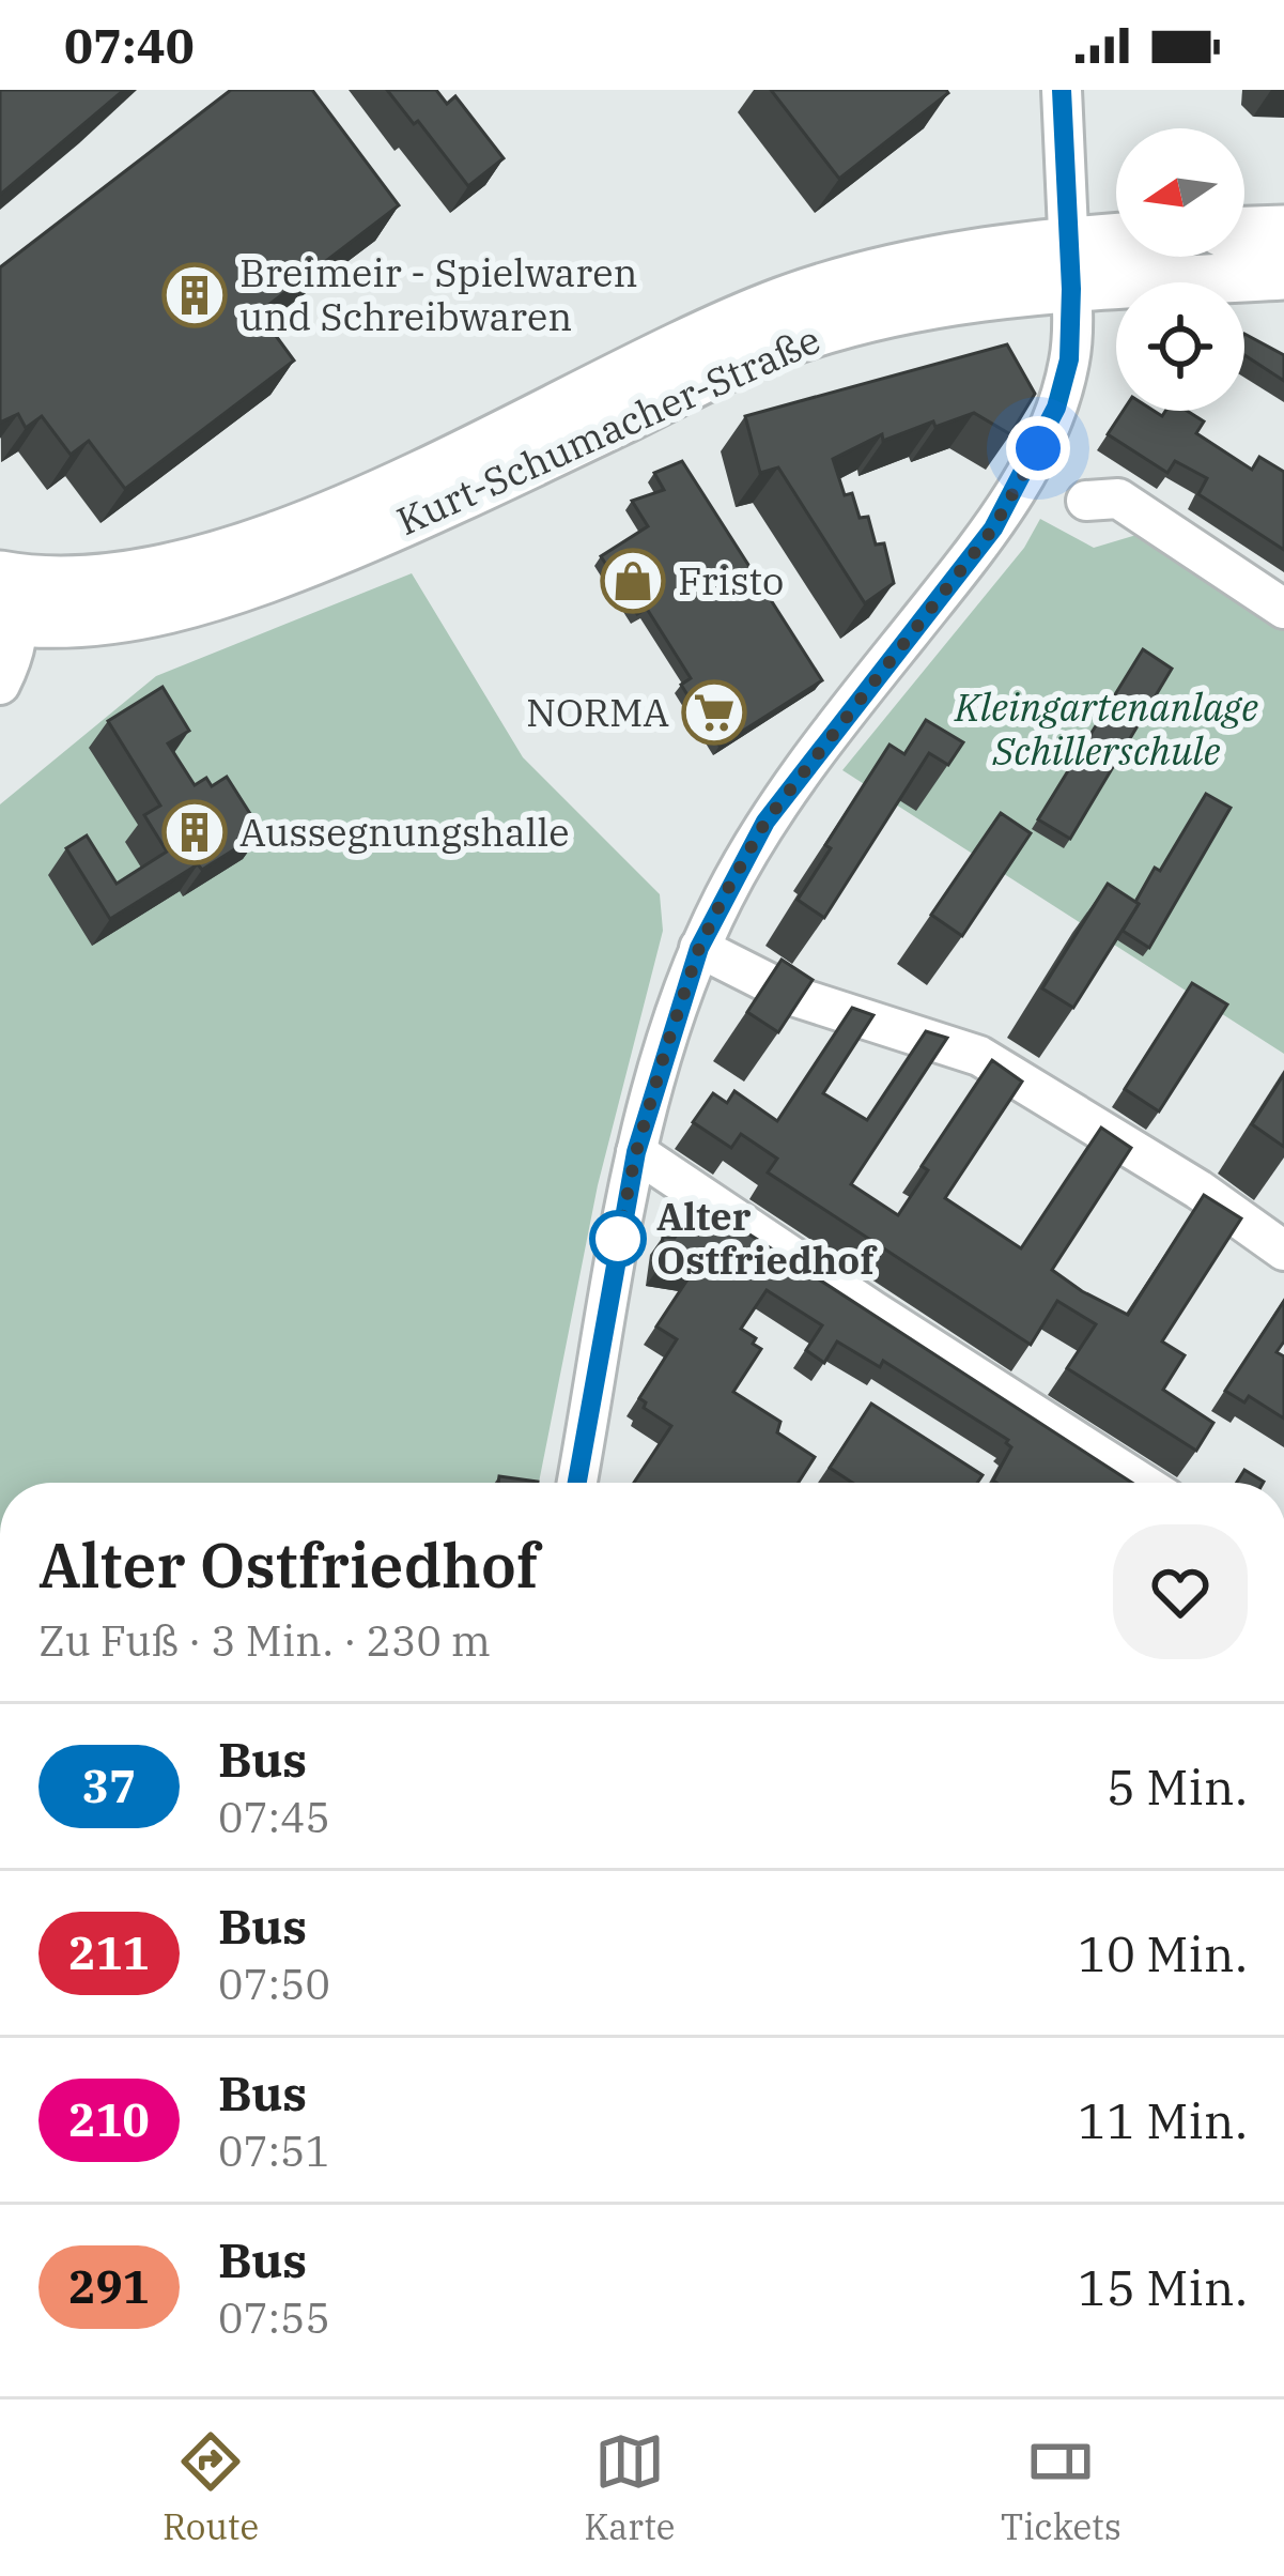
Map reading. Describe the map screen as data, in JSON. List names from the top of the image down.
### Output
{
  "streets": {
    "main road": ["Kurt-Schumacher-Straße"]
  },
  "parks": ["Kleingartenanlage Schillerschule"],
  "places": {
    "building": ["Breimeir - Spielwaren und Schreibwaren", "Aussegnungshalle"],
    "shop": ["Fristo"],
    "supermarket": ["NORMA"],
    "other": ["Alter Ostfriedhof"]
  },
  "lines": ["bus line 37"],
  "north": "left",
  "page": {
    "status": "07:40",
    "heading": ["Alter Ostfriedhof", "Zu Fuß · 3 Min. · 230 m"],
    "list": [
      {
        "mark": "37",
        "name": "Bus",
        "note": "07:45",
        "value": "5 Min."
      },
      {
        "mark": "211",
        "name": "Bus",
        "note": "07:50",
        "value": "10 Min."
      },
      {
        "mark": "210",
        "name": "Bus",
        "note": "07:51",
        "value": "11 Min."
      },
      {
        "mark": "291",
        "name": "Bus",
        "note": "07:55",
        "value": "15 Min."
      }
    ],
    "tabs": ["Route", "Karte", "Tickets"]
  }
}
